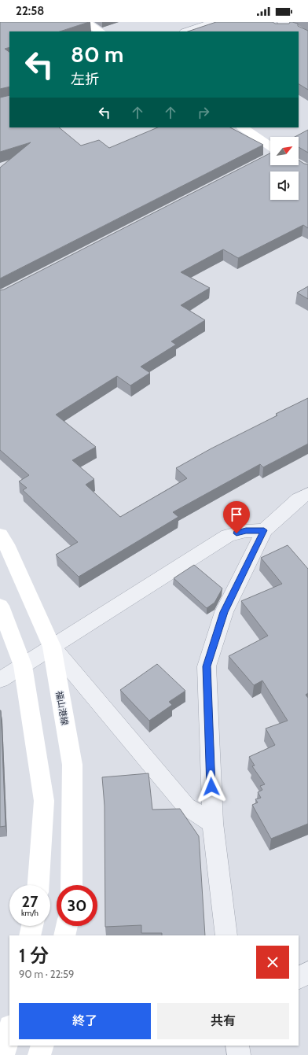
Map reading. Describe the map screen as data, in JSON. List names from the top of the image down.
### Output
{
  "streets": {
    "main road": ["福山港線"]
  },
  "north": "top right",
  "page": {
    "status": "22:58",
    "turn": ["80 m", "左折"],
    "speed": "27 km/h",
    "limit": "30",
    "heading": ["1 分", "90 m · 22:59"],
    "buttons": ["終了", "共有"]
  }
}
